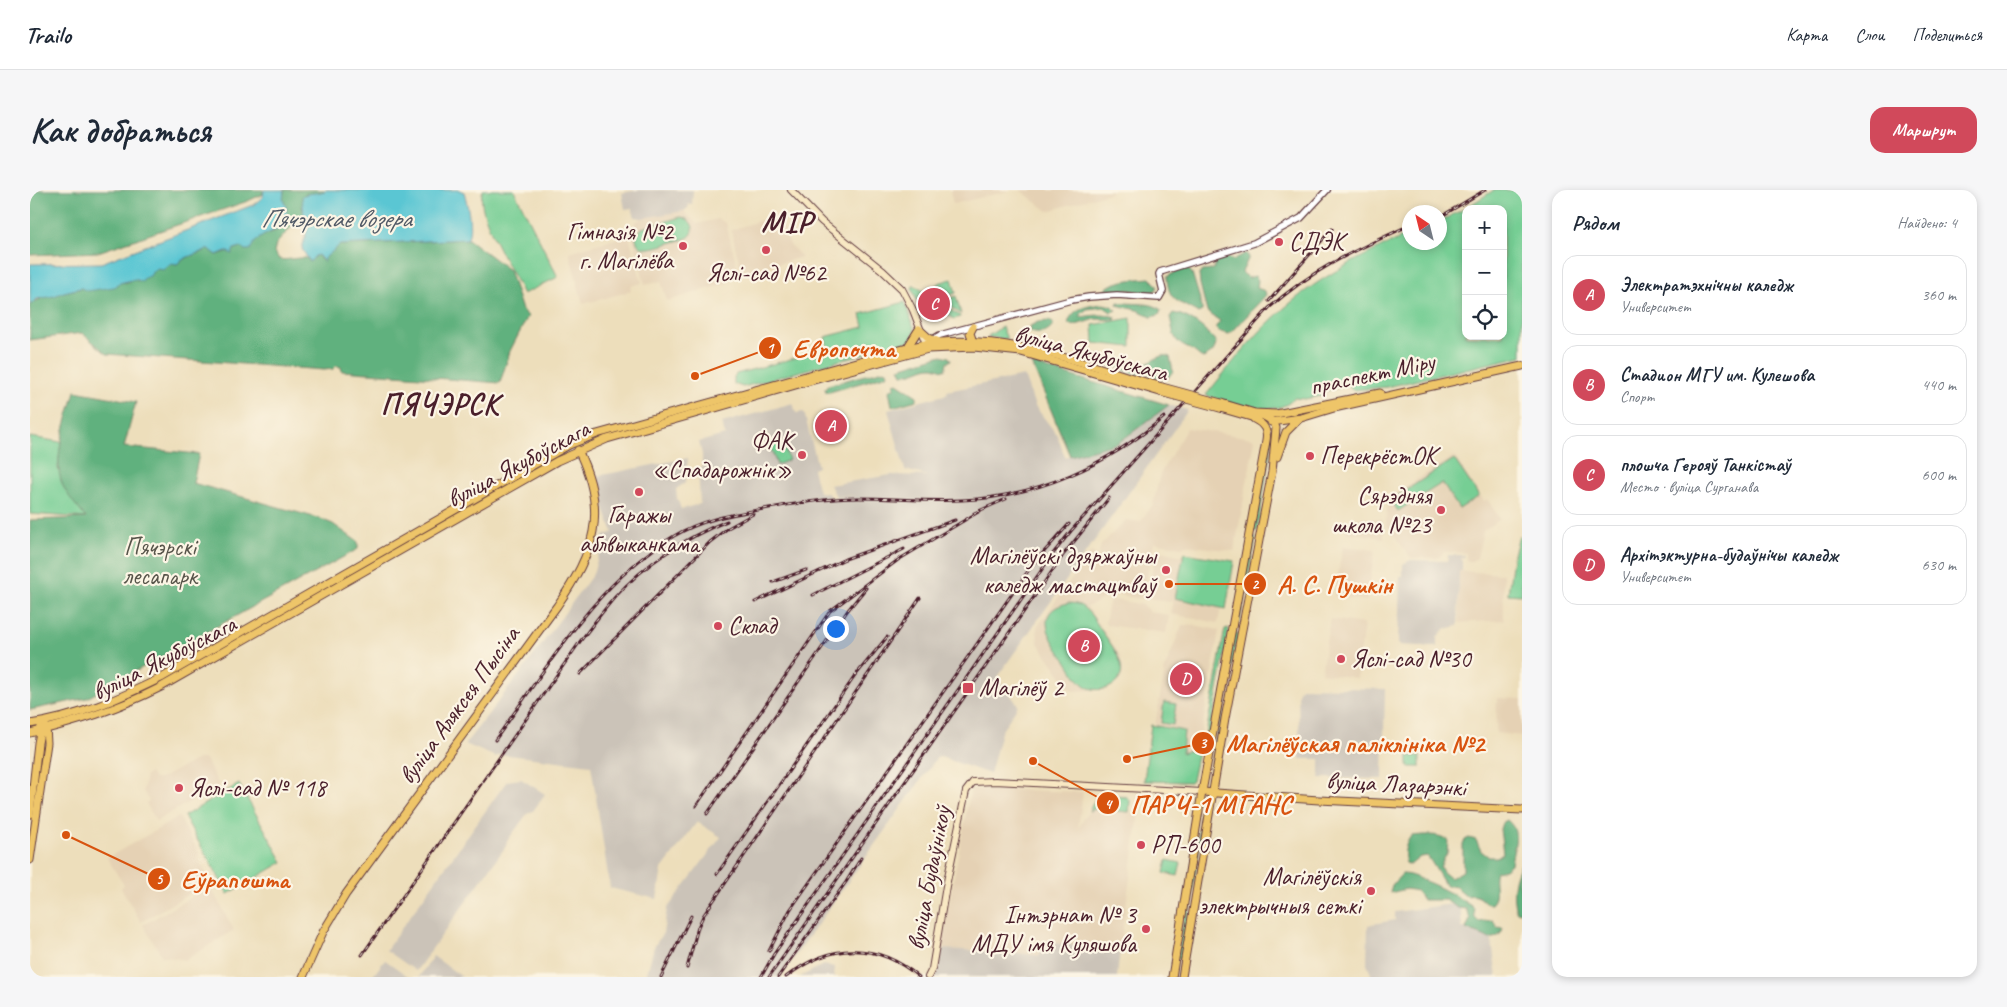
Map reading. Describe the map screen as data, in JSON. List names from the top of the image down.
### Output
{
  "streets": {
    "main road": [
      "вуліца Якубоўскага",
      "праспект Міру",
      "вуліца Аляксея Пысіна",
      "вуліца Лазарэнкі",
      "вуліца Будаўнікоў"
    ]
  },
  "crossings": [
    ["вуліца Якубоўскага", "праспект Міру"],
    ["вуліца Якубоўскага", "вуліца Аляксея Пысіна"],
    ["вуліца Лазарэнкі", "вуліца Будаўнікоў"]
  ],
  "districts": ["МІР", "ПЯЧЭРСК"],
  "water": ["Пячэрскае возера"],
  "parks": ["Пячэрскі лесапарк"],
  "places": {
    "other": [
      "СДЭК",
      "Гімназія №2 г. Магілёва",
      "Яслі-сад №62",
      "Европочта",
      "ФАК «Спадарожнік»",
      "ПерекрёстОК",
      "Гаражы аблвыканкама",
      "Сярэдняя школа №23",
      "Магілёўскі дзяржаўны каледж мастацтваў",
      "А. С. Пушкін",
      "Склад",
      "Яслі-сад №30",
      "Магілёўская паліклініка №2",
      "ПАРЧ-1 МГАНС",
      "Яслі-сад № 118",
      "Еўрапошта",
      "РП-600",
      "Магілёўскія электрычныя сеткі",
      "Інтэрнат № 3 МДУ імя Куляшова"
    ],
    "transit": ["Магілёў 2"]
  },
  "north": "top left",
  "page": {
    "header": "Trailo",
    "nav": ["Карта", "Слои", "Поделиться"],
    "buttons": "Маршрут",
    "title": "Как добраться",
    "heading": ["Рядом", "Найдено: 4"],
    "map_buttons": ["+", "−"],
    "list": [
      {
        "mark": "A",
        "name": "Электратэхнічны каледж",
        "note": "Университет",
        "value": "360 m"
      },
      {
        "mark": "B",
        "name": "Стадион МГУ им. Кулешова",
        "note": "Спорт",
        "value": "440 m"
      },
      {
        "mark": "C",
        "name": "плошча Герояў Танкістаў",
        "note": "Место · вуліца Сурганава",
        "value": "600 m"
      },
      {
        "mark": "D",
        "name": "Архітэктурна-будаўнічы каледж",
        "note": "Университет",
        "value": "630 m"
      }
    ],
    "pins": [
      "C",
      "A",
      "B",
      "D"
    ]
  }
}
